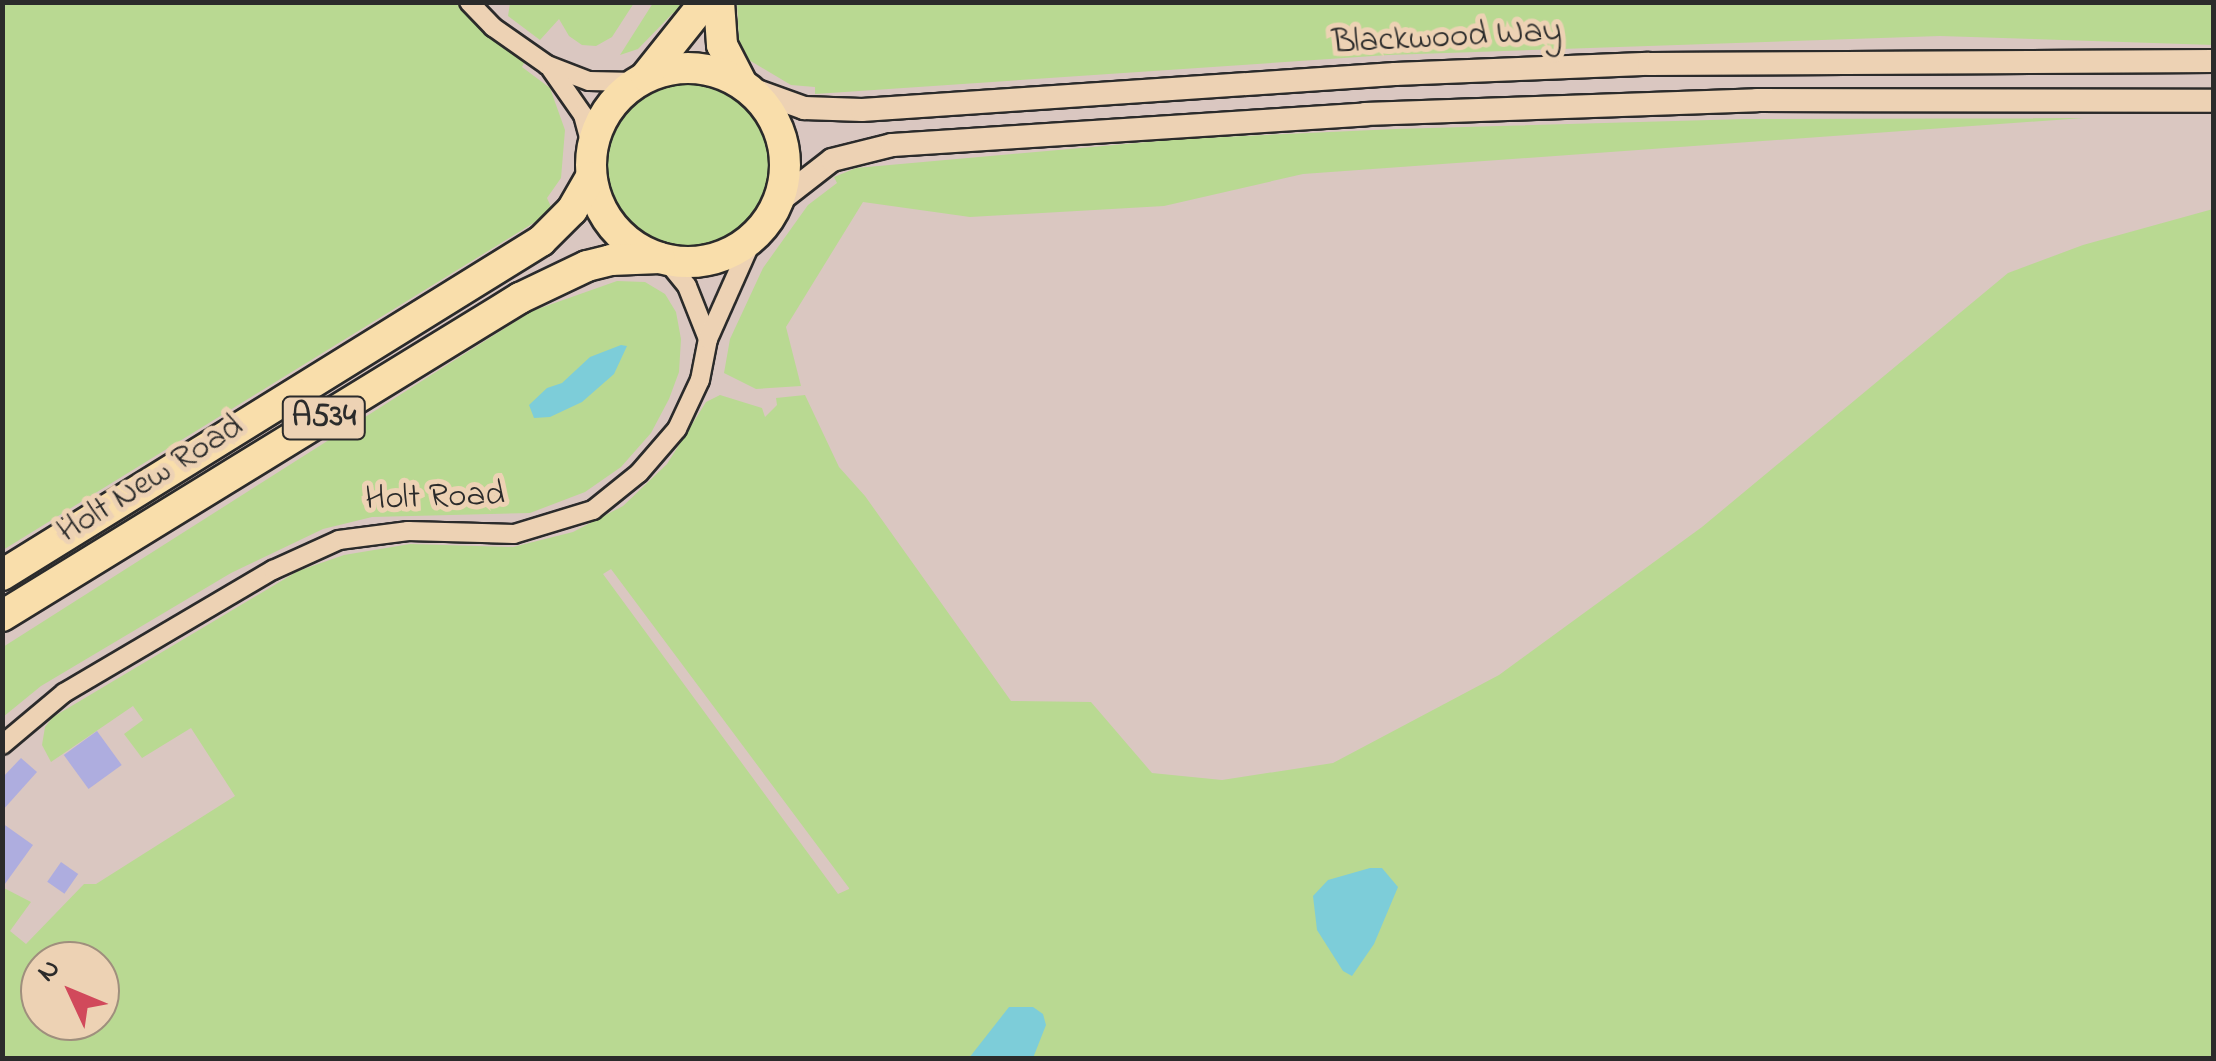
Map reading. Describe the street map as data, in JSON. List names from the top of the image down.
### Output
{
  "streets": {
    "highway": ["A534", "Holt New Road"],
    "street": ["Blackwood Way", "Holt Road"]
  },
  "crossings": [
    ["Blackwood Way", "Holt New Road"],
    ["Blackwood Way", "Holt Road"],
    ["Holt New Road", "Holt Road"]
  ],
  "north": "top left"
}
